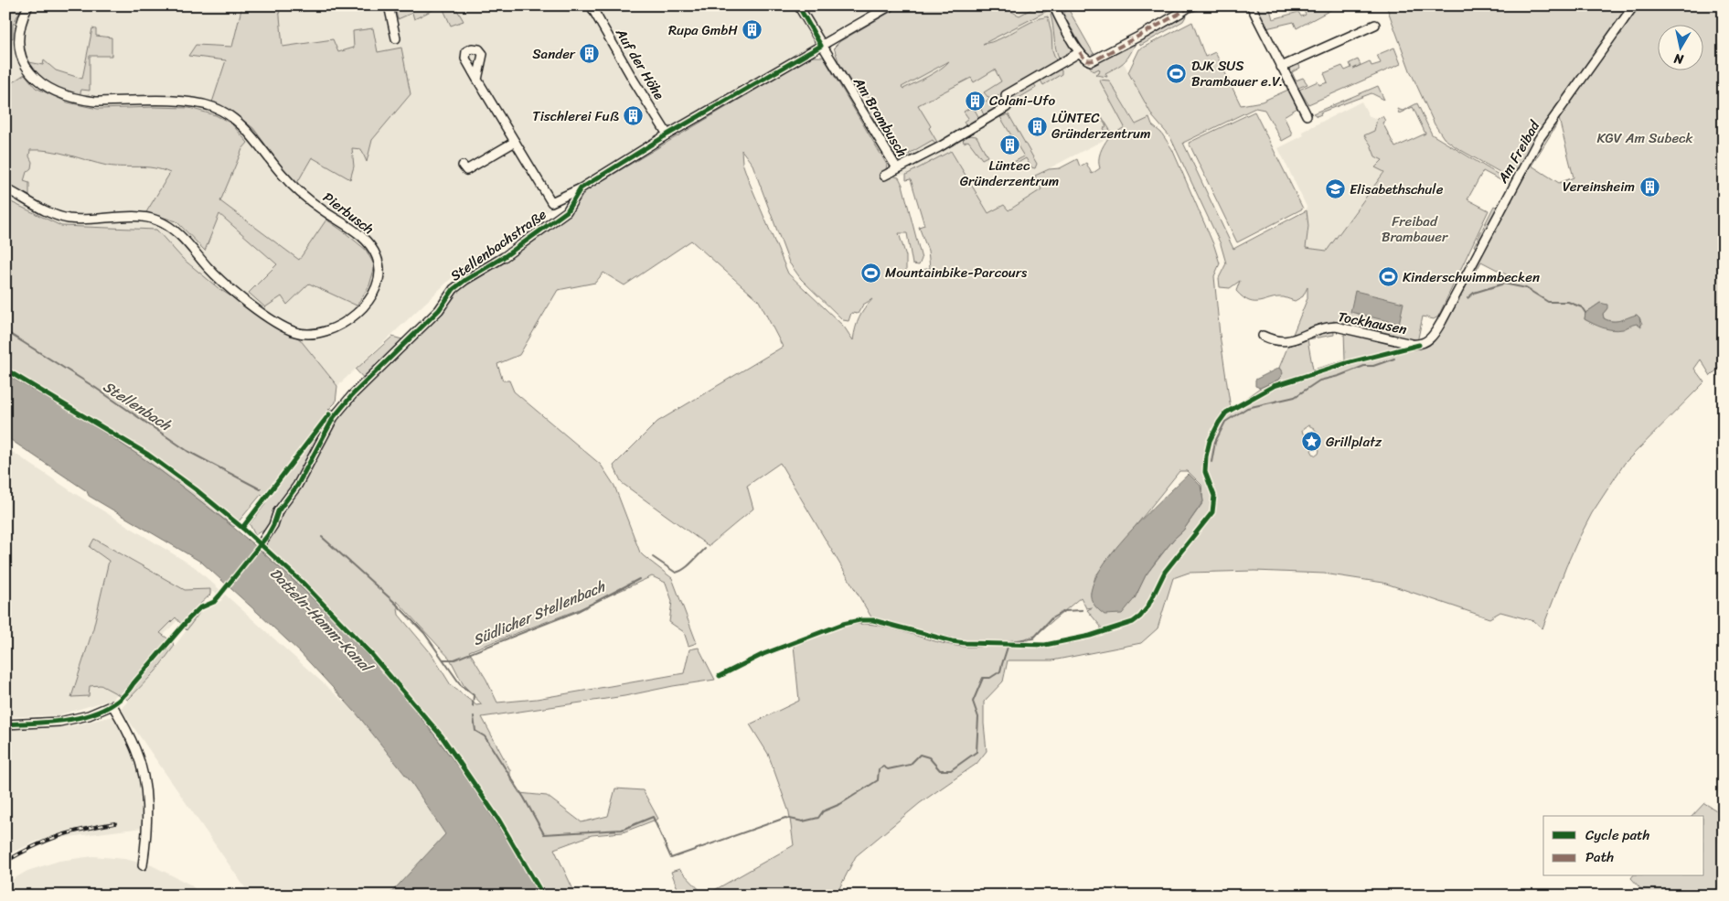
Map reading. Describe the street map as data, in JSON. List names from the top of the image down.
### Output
{
  "streets": {
    "street": [
      "Auf der Höhe",
      "Am Brambusch",
      "Am Freibad",
      "Pierbusch",
      "Stellenbachstraße",
      "Tockhausen"
    ]
  },
  "crossings": [
    ["Auf der Höhe", "Stellenbachstraße"],
    ["Am Brambusch", "Stellenbachstraße"],
    ["Am Freibad", "Tockhausen"]
  ],
  "water": ["Stellenbach", "Südlicher Stellenbach", "Datteln-Hamm-Kanal"],
  "parks": ["KGV Am Subeck", "Freibad Brambauer"],
  "places": {
    "building": [
      "Rupa GmbH",
      "Sander",
      "Colani-Ufo",
      "Tischlerei Fuß",
      "LÜNTEC Gründerzentrum",
      "Lüntec Gründerzentrum",
      "Vereinsheim"
    ],
    "sports": ["DJK SUS Brambauer e.V.", "Mountainbike-Parcours", "Kinderschwimmbecken"],
    "school or university": ["Elisabethschule"],
    "place": ["Grillplatz"]
  },
  "legend": ["Cycle path", "Path"],
  "north": "bottom"
}
